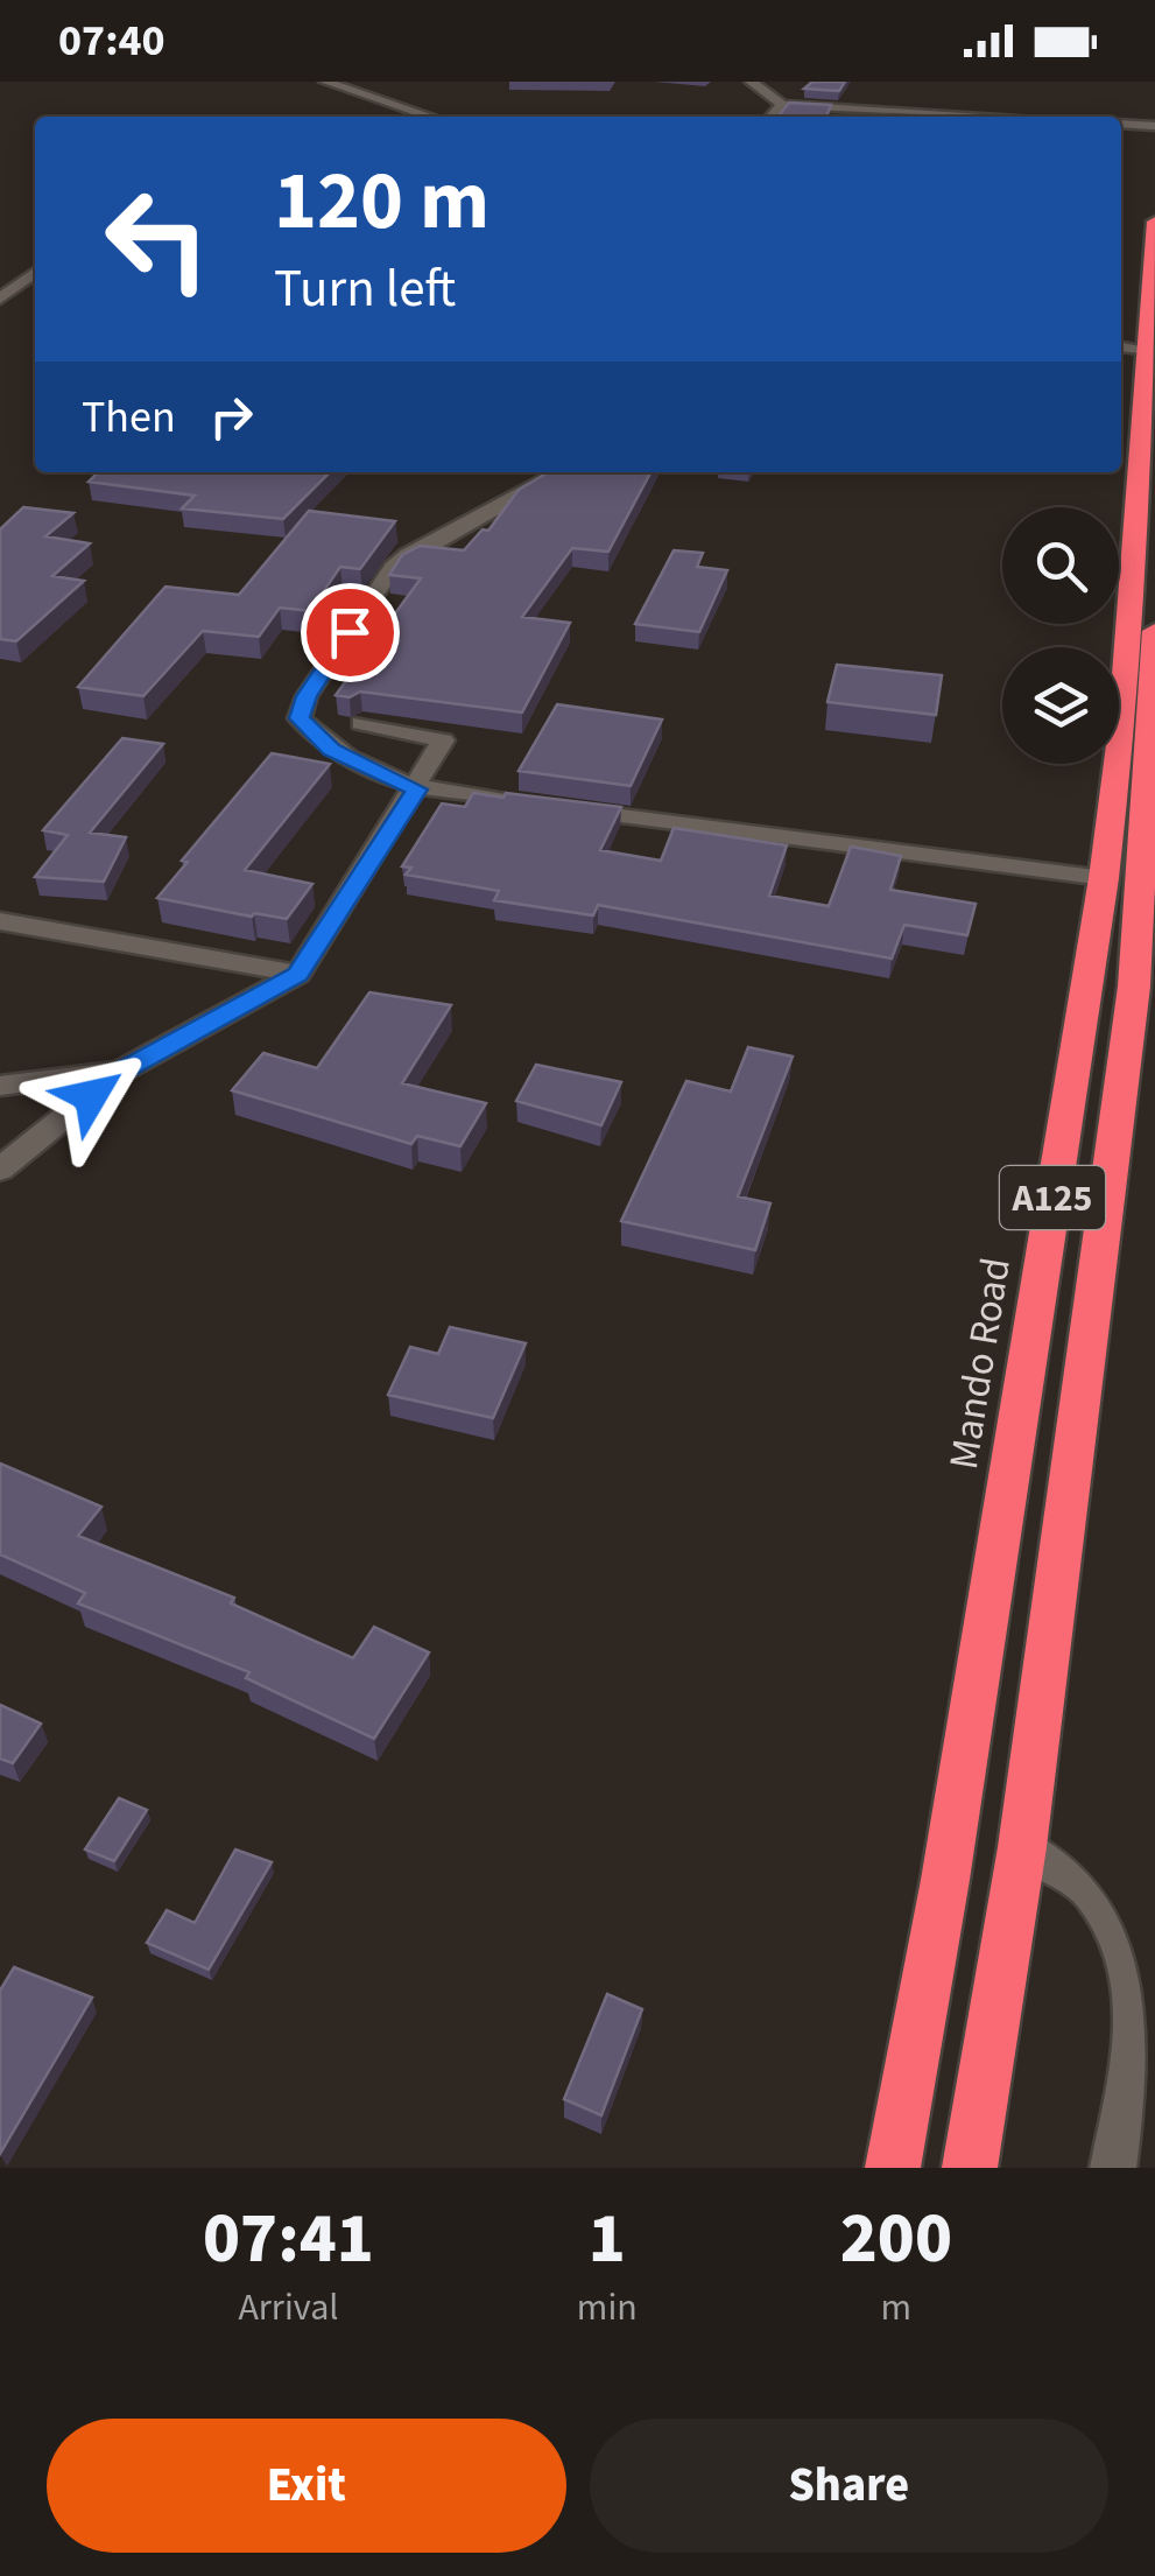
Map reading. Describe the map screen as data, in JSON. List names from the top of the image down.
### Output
{
  "streets": {
    "highway": ["A125", "Mando Road"]
  },
  "page": {
    "status": "07:40",
    "turn": ["120 m", "Turn left"],
    "then": "Then",
    "eta": [
      "07:41",
      "Arrival",
      "1",
      "min",
      "200",
      "m"
    ],
    "buttons": ["Exit", "Share"]
  }
}
